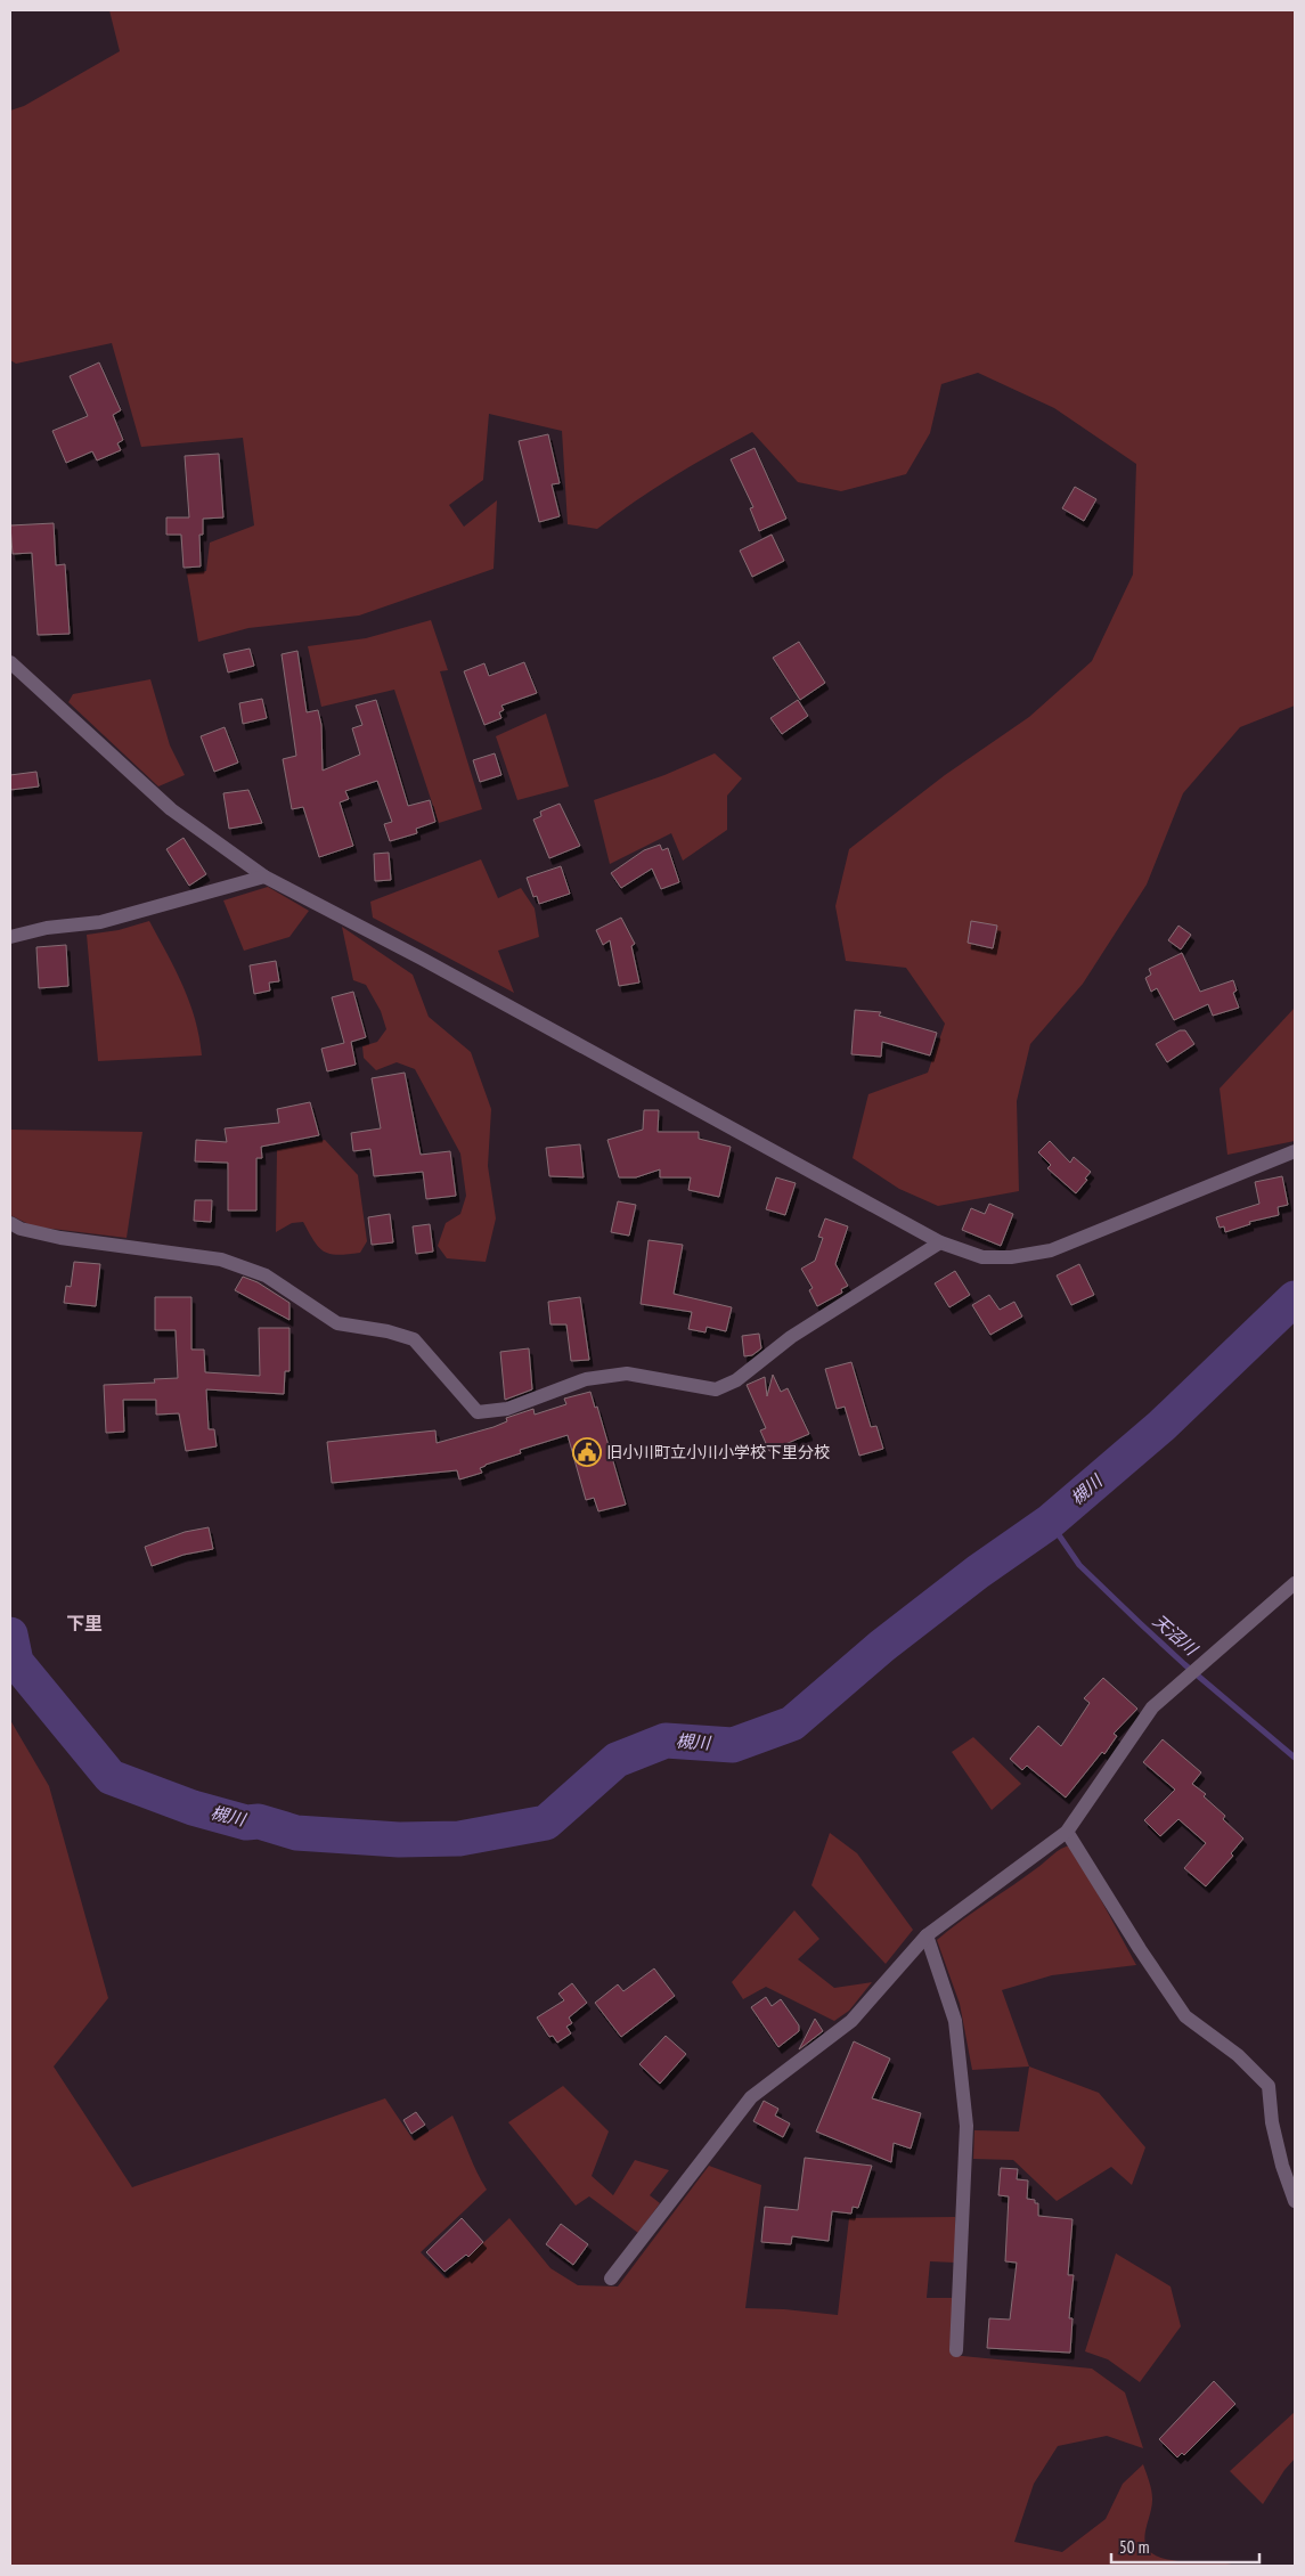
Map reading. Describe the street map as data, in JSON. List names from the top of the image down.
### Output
{
  "districts": ["下里"],
  "water": ["槻川", "天沼川"],
  "places": {
    "public building": ["旧小川町立小川小学校下里分校"]
  },
  "scale_bar": "50 m"
}
